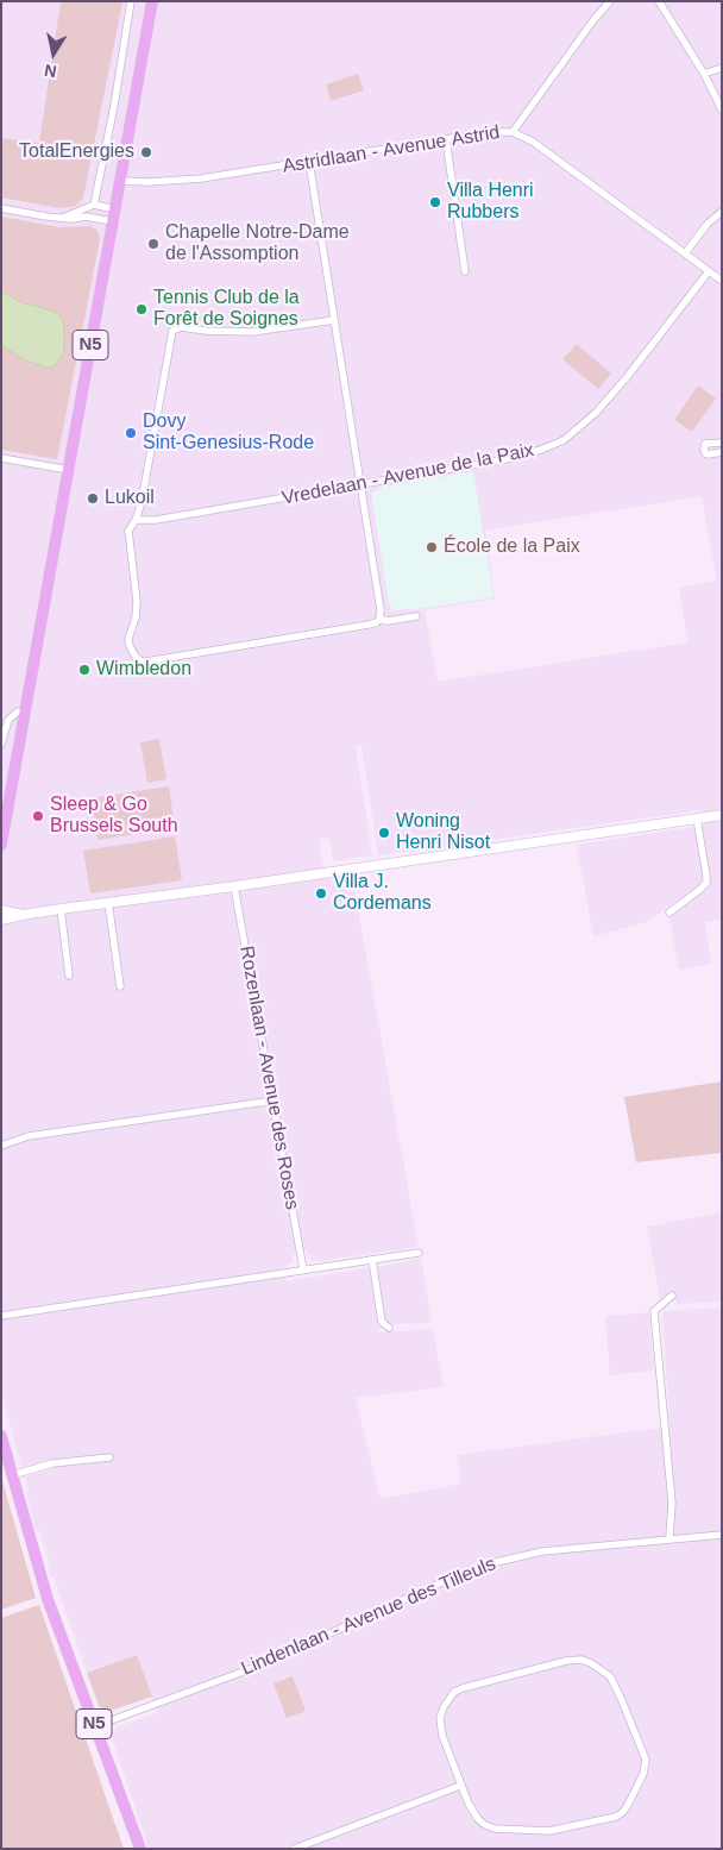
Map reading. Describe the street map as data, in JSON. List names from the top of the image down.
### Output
{
  "streets": {
    "main road": ["N5"],
    "street": [
      "Astridlaan - Avenue Astrid",
      "Vredelaan - Avenue de la Paix",
      "Rozenlaan - Avenue des Roses",
      "Lindenlaan - Avenue des Tilleuls"
    ]
  },
  "crossings": [
    ["Astridlaan - Avenue Astrid", "N5"],
    ["Astridlaan - Avenue Astrid", "Vredelaan - Avenue de la Paix"],
    ["N5", "Lindenlaan - Avenue des Tilleuls"]
  ],
  "places": [
    "TotalEnergies",
    "Villa Henri Rubbers",
    "Chapelle Notre-Dame de l'Assomption",
    "Tennis Club de la Forêt de Soignes",
    "Dovy Sint-Genesius-Rode",
    "Lukoil",
    "École de la Paix",
    "Wimbledon",
    "Sleep & Go Brussels South",
    "Woning Henri Nisot",
    "Villa J. Cordemans"
  ],
  "north": "bottom"
}
